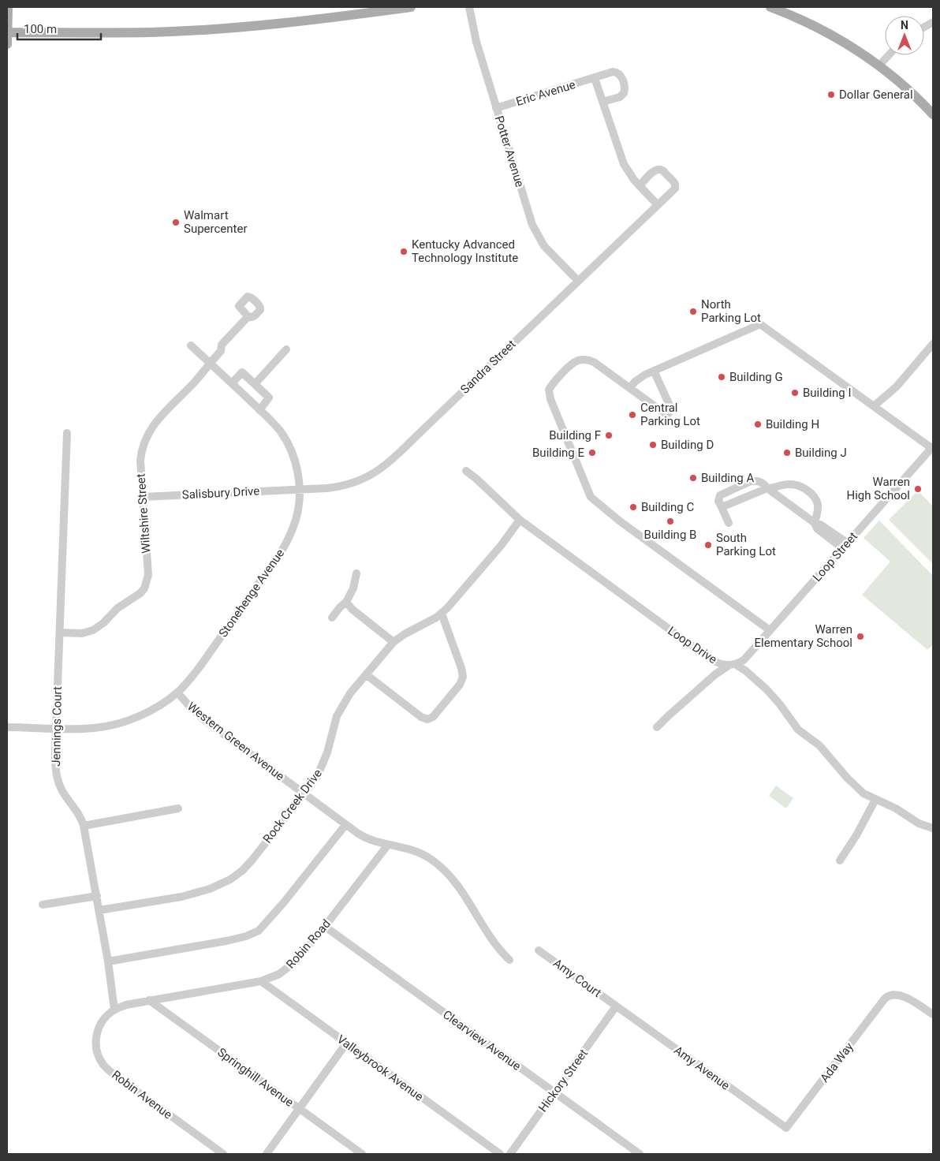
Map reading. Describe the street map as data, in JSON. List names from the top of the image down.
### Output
{
  "streets": {
    "street": [
      "Eric Avenue",
      "Potter Avenue",
      "Sandra Street",
      "Salisbury Drive",
      "Wiltshire Street",
      "Loop Street",
      "Stonehenge Avenue",
      "Loop Drive",
      "Jennings Court",
      "Western Green Avenue",
      "Rock Creek Drive",
      "Robin Road",
      "Amy Court",
      "Clearview Avenue",
      "Ada Way",
      "Valleybrook Avenue",
      "Amy Avenue",
      "Springhill Avenue",
      "Hickory Street",
      "Robin Avenue"
    ]
  },
  "crossings": [
    ["Eric Avenue", "Potter Avenue"],
    ["Potter Avenue", "Sandra Street"],
    ["Sandra Street", "Salisbury Drive"],
    ["Sandra Street", "Stonehenge Avenue"],
    ["Salisbury Drive", "Wiltshire Street"],
    ["Salisbury Drive", "Stonehenge Avenue"],
    ["Wiltshire Street", "Stonehenge Avenue"],
    ["Wiltshire Street", "Jennings Court"],
    ["Loop Street", "Loop Drive"],
    ["Stonehenge Avenue", "Jennings Court"],
    ["Stonehenge Avenue", "Western Green Avenue"],
    ["Loop Drive", "Rock Creek Drive"],
    ["Jennings Court", "Rock Creek Drive"],
    ["Jennings Court", "Robin Avenue"],
    ["Western Green Avenue", "Rock Creek Drive"],
    ["Western Green Avenue", "Robin Road"],
    ["Robin Road", "Clearview Avenue"],
    ["Robin Road", "Valleybrook Avenue"],
    ["Robin Road", "Springhill Avenue"],
    ["Robin Road", "Robin Avenue"],
    ["Amy Court", "Amy Avenue"],
    ["Amy Court", "Hickory Street"],
    ["Clearview Avenue", "Hickory Street"],
    ["Ada Way", "Amy Avenue"],
    ["Amy Avenue", "Hickory Street"],
    ["Springhill Avenue", "Robin Avenue"]
  ],
  "places": [
    "Dollar General",
    "Walmart Supercenter",
    "Kentucky Advanced Technology Institute",
    "North Parking Lot",
    "Building G",
    "Building I",
    "Central Parking Lot",
    "Building H",
    "Building F",
    "Building D",
    "Building E",
    "Building J",
    "Building A",
    "Warren High School",
    "Building C",
    "Building B",
    "South Parking Lot",
    "Warren Elementary School"
  ],
  "scale_bar": "100 m",
  "north": "top"
}
